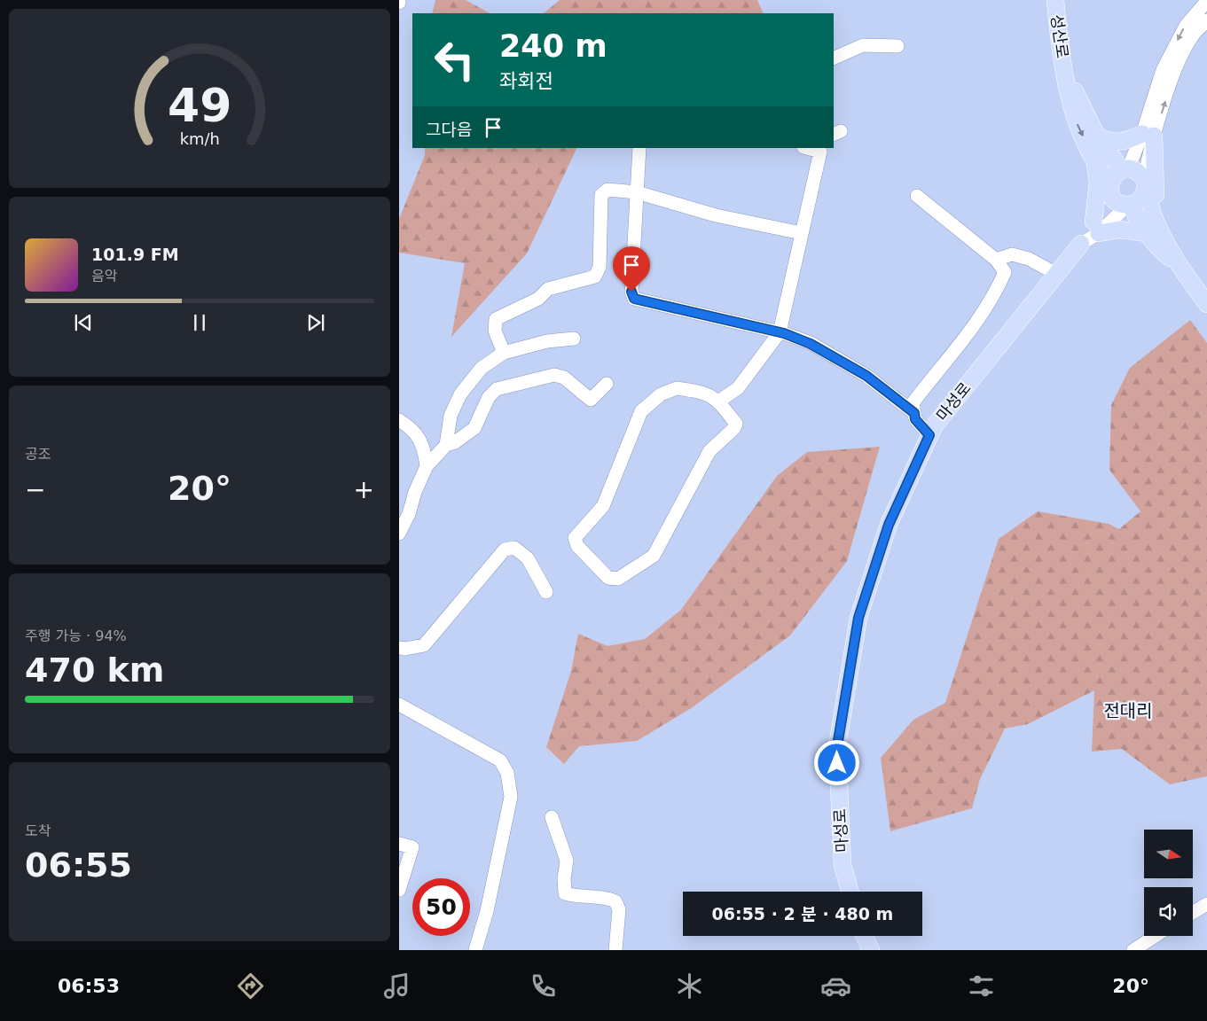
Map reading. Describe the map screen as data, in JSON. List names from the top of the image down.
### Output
{
  "streets": {
    "main road": ["성산로", "마성로"]
  },
  "districts": ["전대리"],
  "north": "right",
  "page": {
    "turn": ["240 m", "좌회전"],
    "then": "그다음",
    "song": ["101.9 FM", "음악"],
    "tile": [
      "공조",
      ["주행 가능 · 94%", "470 km"],
      ["도착", "06:55"]
    ],
    "heat": ["−", "20°", "+"],
    "limit": "50",
    "trip": "06:55 · 2 분 · 480 m",
    "tabs": ["06:53", "20°"],
    "gauge": ["49", "km/h"]
  }
}
